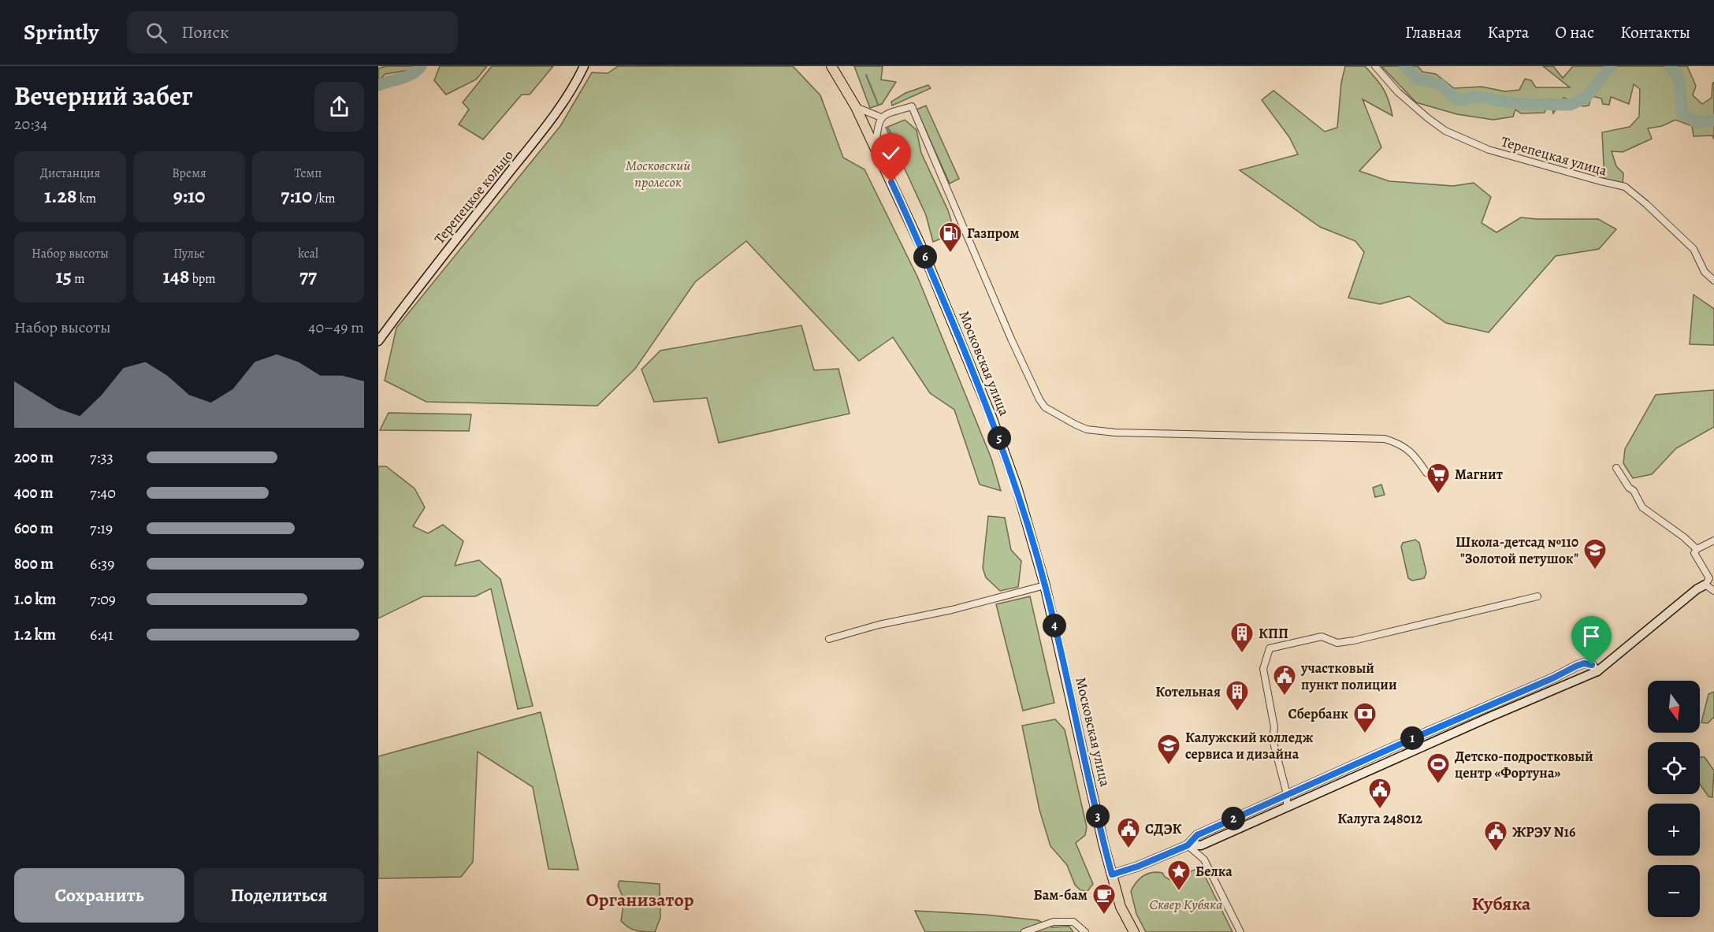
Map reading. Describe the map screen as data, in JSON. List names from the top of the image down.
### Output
{
  "streets": {
    "main road": ["Московская улица"],
    "street": ["Терепецкая улица", "Терепецкое кольцо"]
  },
  "districts": ["Организатор", "Кубяка"],
  "parks": ["Московский пролесок", "Сквер Кубяка"],
  "places": {
    "fuel station": ["Газпром"],
    "supermarket": ["Магнит"],
    "school or university": ["Школа-детсад №110 \"Золотой петушок\"", "Калужский колледж сервиса и дизайна"],
    "building": ["КПП", "Котельная"],
    "public building": [
      "участковый пункт полиции",
      "Калуга 248012",
      "СДЭК",
      "ЖРЭУ N16"
    ],
    "bank": ["Сбербанк"],
    "sports": ["Детско-подростковый центр «Фортуна»"],
    "place": ["Белка"],
    "cafe": ["Бам-бам"]
  },
  "north": "bottom",
  "page": {
    "header": "Sprintly",
    "search": "Поиск",
    "nav": [
      "Главная",
      "Карта",
      "О нас",
      "Контакты"
    ],
    "heading": ["Вечерний забег", "20:34"],
    "stats": [
      ["Дистанция", "1.28 km"],
      ["Время", "9:10"],
      ["Темп", "7:10 /km"],
      ["Набор высоты", "15 m"],
      ["Пульс", "148 bpm"],
      ["kcal", "77"]
    ],
    "pins": [
      "6",
      "5",
      "4",
      "1",
      "3",
      "2"
    ],
    "chart": ["Набор высоты", "40–49 m"],
    "list": [
      {
        "name": "200 m",
        "note": "7:33"
      },
      {
        "name": "400 m",
        "note": "7:40"
      },
      {
        "name": "600 m",
        "note": "7:19"
      },
      {
        "name": "800 m",
        "note": "6:39"
      },
      {
        "name": "1.0 km",
        "note": "7:09"
      },
      {
        "name": "1.2 km",
        "note": "6:41"
      }
    ],
    "map_buttons": ["+", "−"],
    "buttons": ["Сохранить", "Поделиться"]
  }
}
